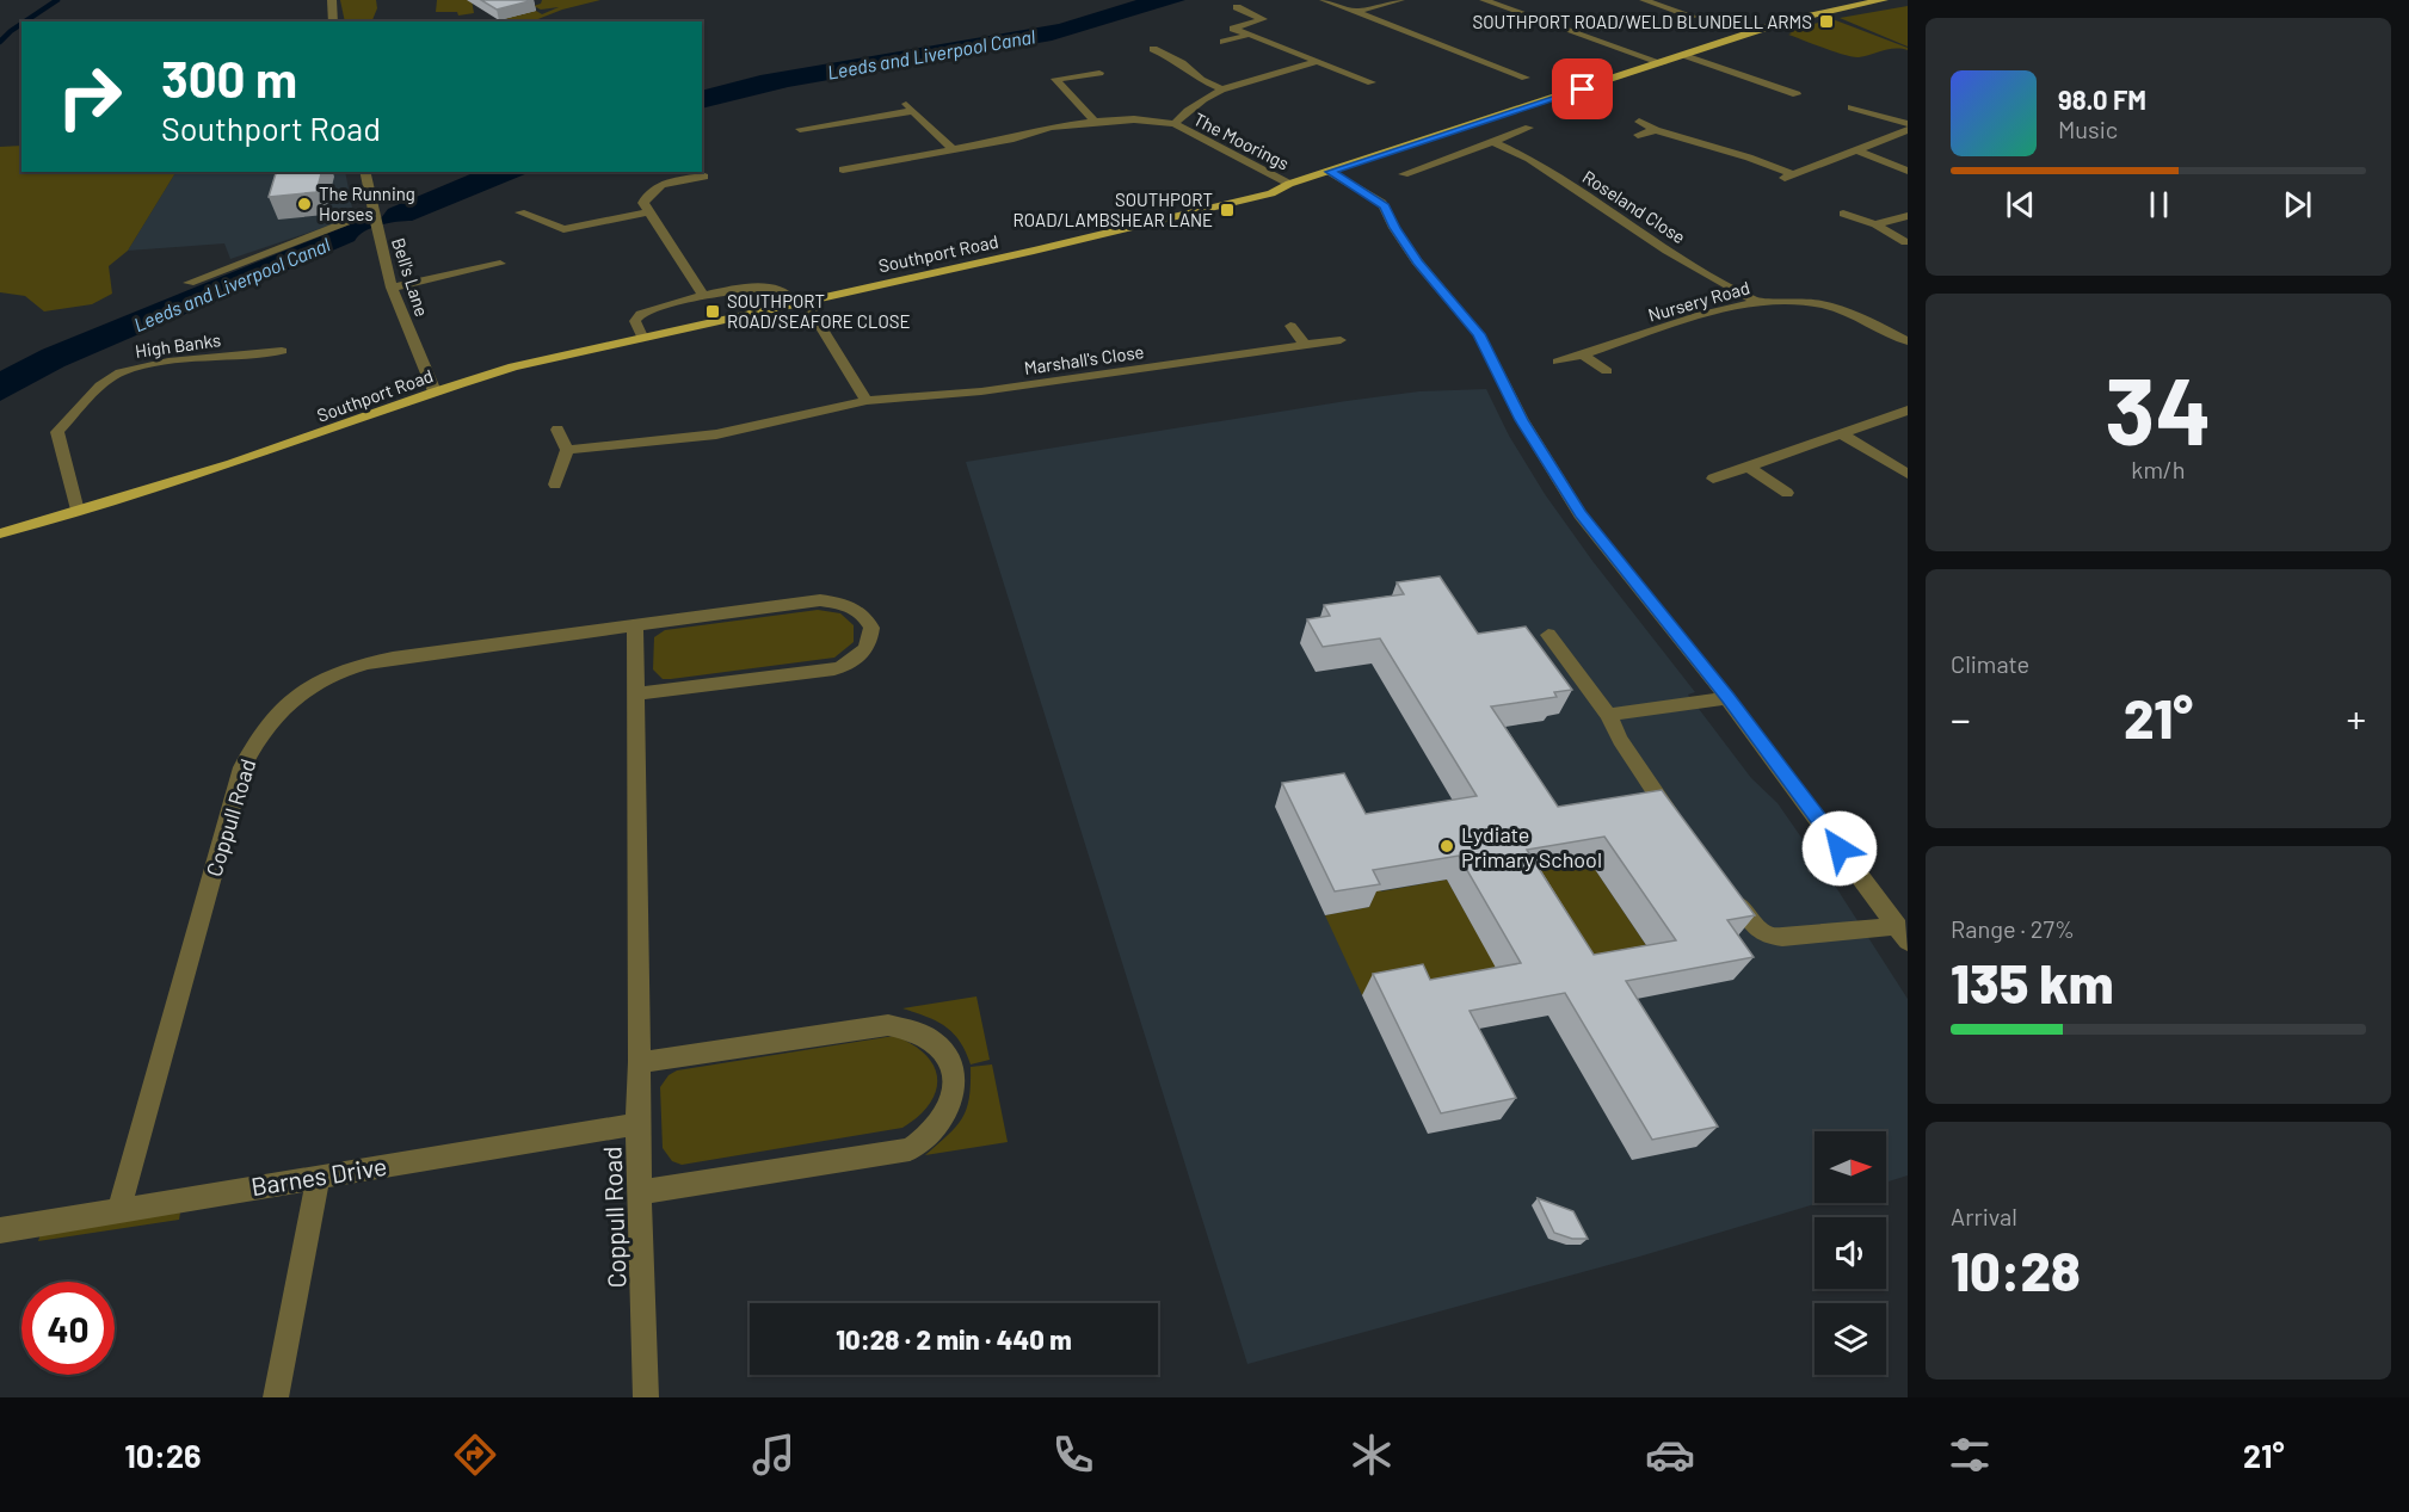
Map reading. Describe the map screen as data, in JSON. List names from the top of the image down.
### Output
{
  "streets": {
    "main road": ["Southport Road"],
    "street": [
      "The Moorings",
      "Roseland Close",
      "Bell's Lane",
      "Nursery Road",
      "High Banks",
      "Marshall's Close",
      "Coppull Road",
      "Barnes Drive"
    ]
  },
  "crossings": [
    ["The Moorings", "Southport Road"],
    ["Roseland Close", "Nursery Road"],
    ["Southport Road", "Bell's Lane"],
    ["Southport Road", "High Banks"],
    ["Coppull Road", "Barnes Drive"]
  ],
  "water": ["Leeds and Liverpool Canal"],
  "places": {
    "transit": ["SOUTHPORT ROAD/WELD BLUNDELL ARMS", "SOUTHPORT ROAD/LAMBSHEAR LANE", "SOUTHPORT ROAD/SEAFORE CLOSE"],
    "other": ["The Running Horses", "Lydiate Primary School"]
  },
  "north": "right",
  "page": {
    "turn": ["300 m", "Southport Road"],
    "song": ["98.0 FM", "Music"],
    "tile": [
      ["34", "km/h"],
      "Climate",
      ["Range · 27%", "135 km"],
      ["Arrival", "10:28"]
    ],
    "heat": ["−", "21°", "+"],
    "limit": "40",
    "trip": "10:28 · 2 min · 440 m",
    "tabs": ["10:26", "21°"]
  }
}
